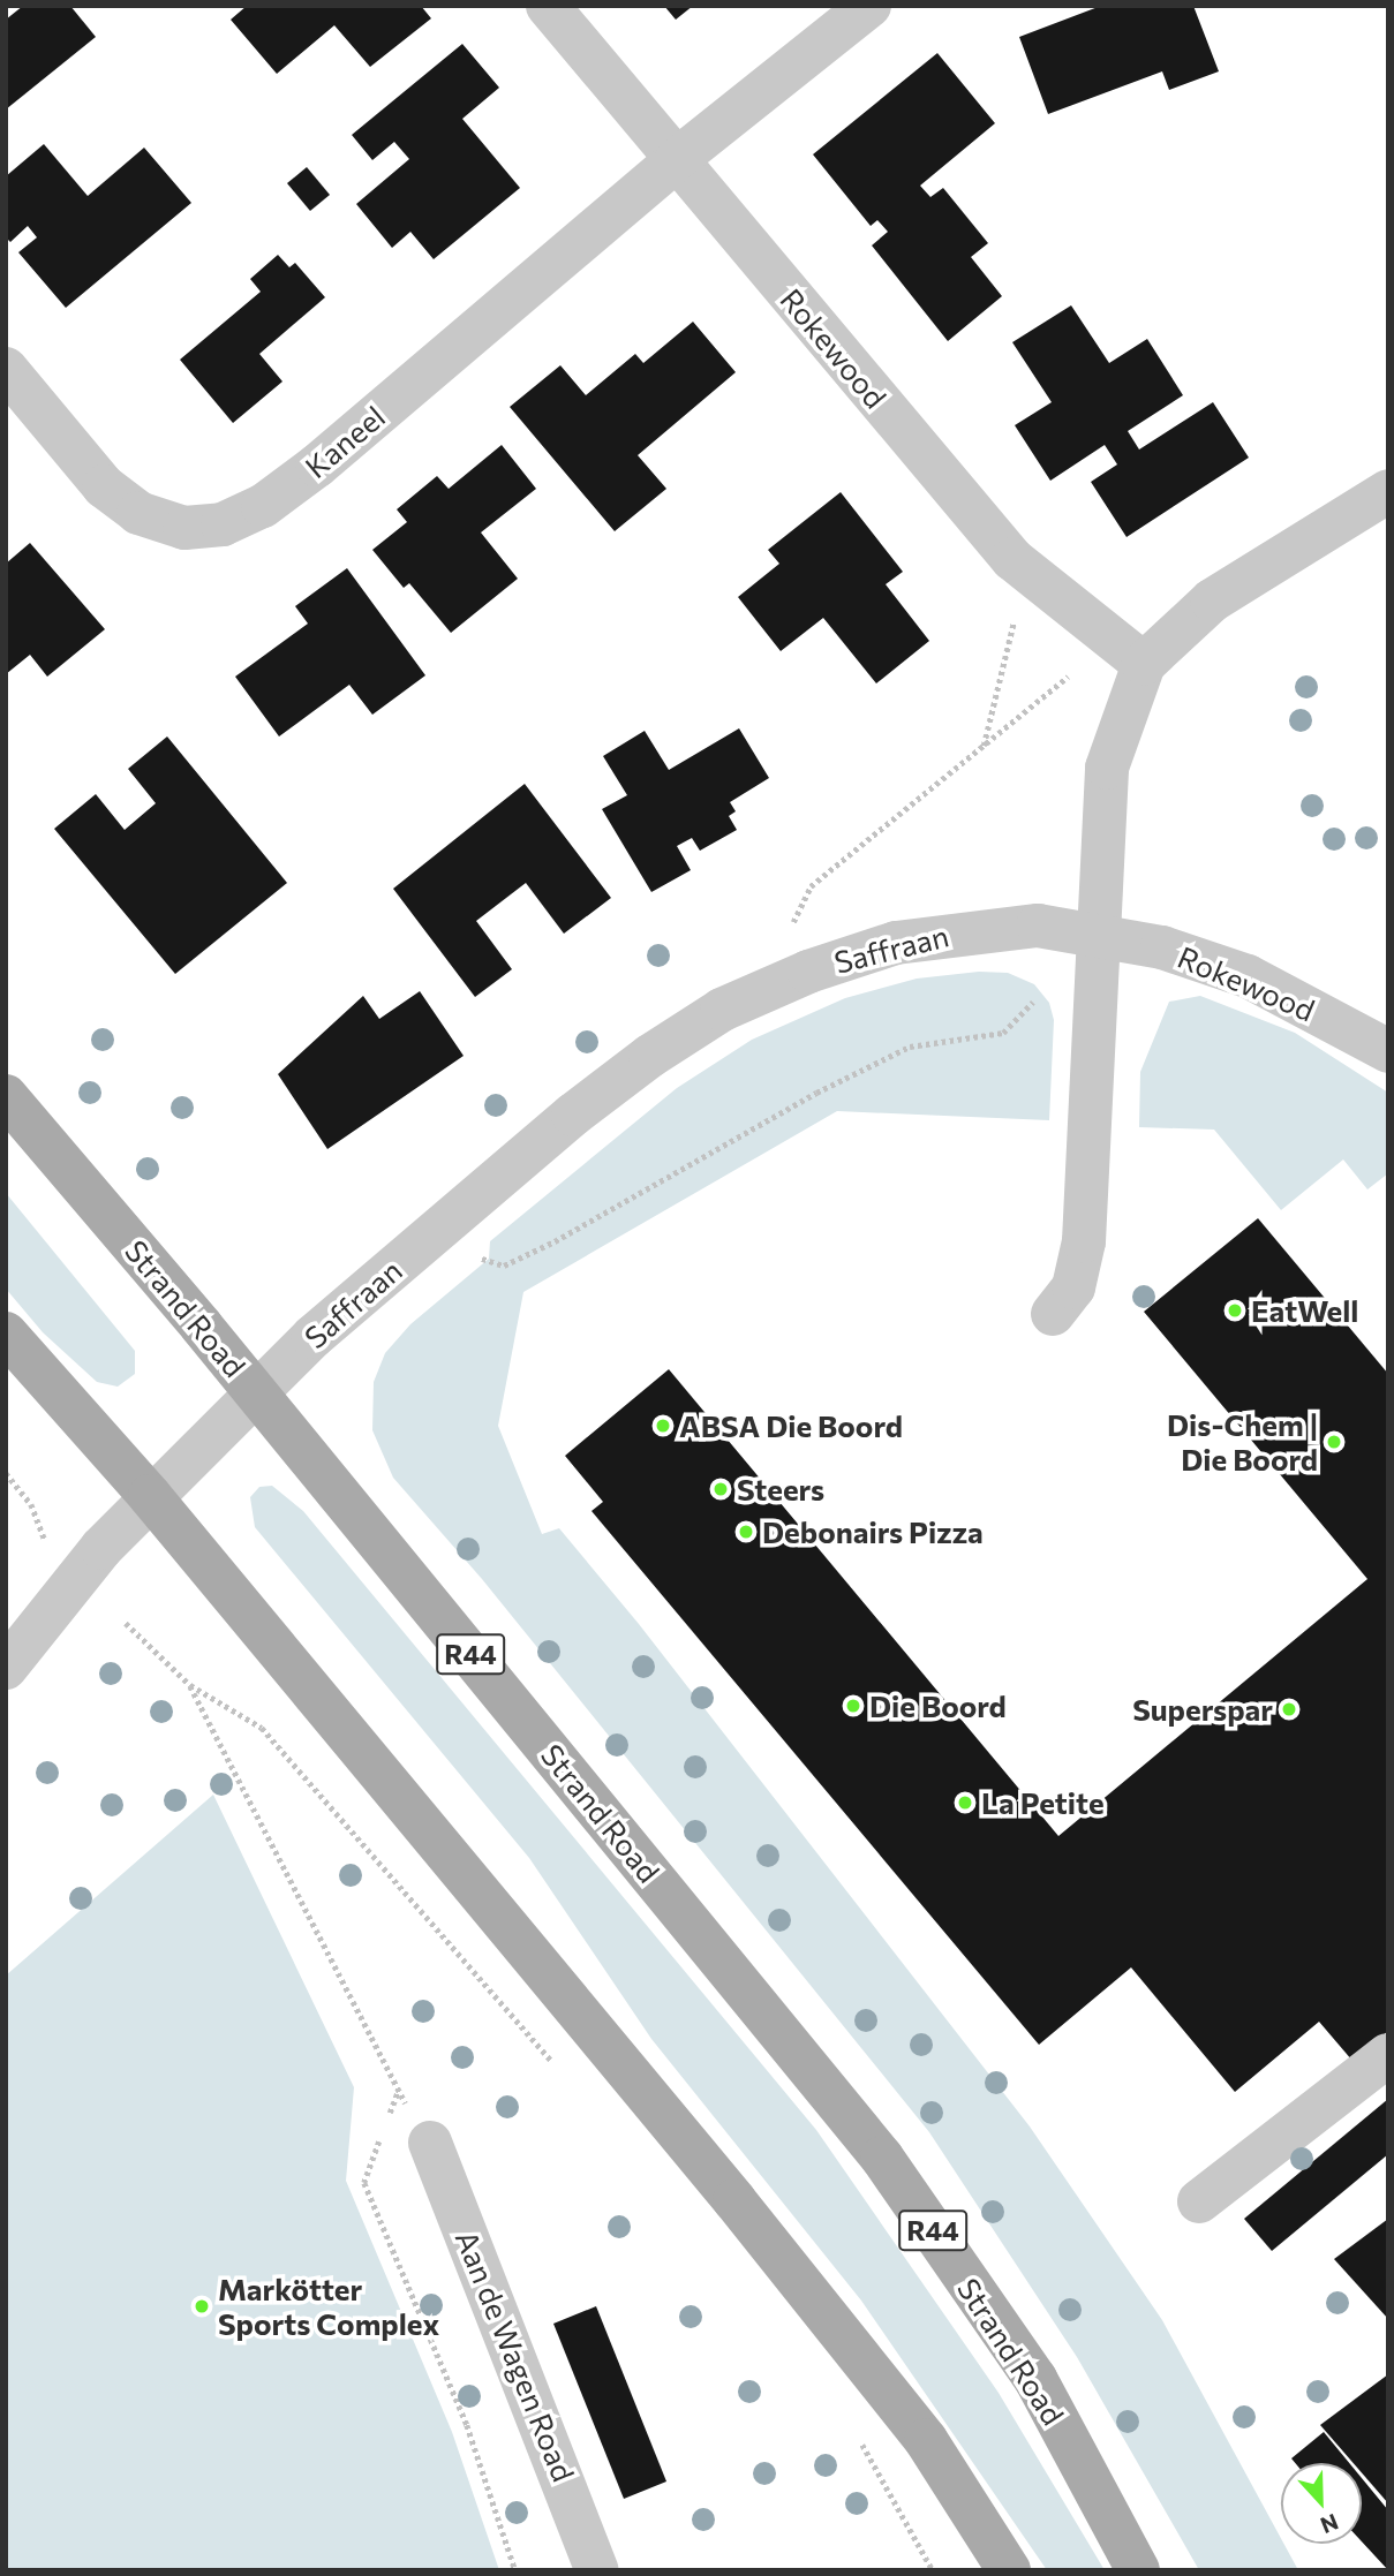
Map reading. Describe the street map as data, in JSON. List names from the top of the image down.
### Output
{
  "streets": {
    "main road": ["Strand Road", "R44"],
    "street": [
      "Rokewood",
      "Kaneel",
      "Saffraan",
      "Aan de Wagen Road"
    ]
  },
  "crossings": [
    ["Rokewood", "Kaneel"],
    ["Rokewood", "Saffraan"],
    ["Saffraan", "Strand Road"]
  ],
  "places": [
    "EatWell",
    "ABSA Die Boord",
    "Dis-Chem | Die Boord",
    "Steers",
    "Debonairs Pizza",
    "Die Boord",
    "Superspar",
    "La Petite",
    "Markötter Sports Complex"
  ],
  "north": "bottom"
}
